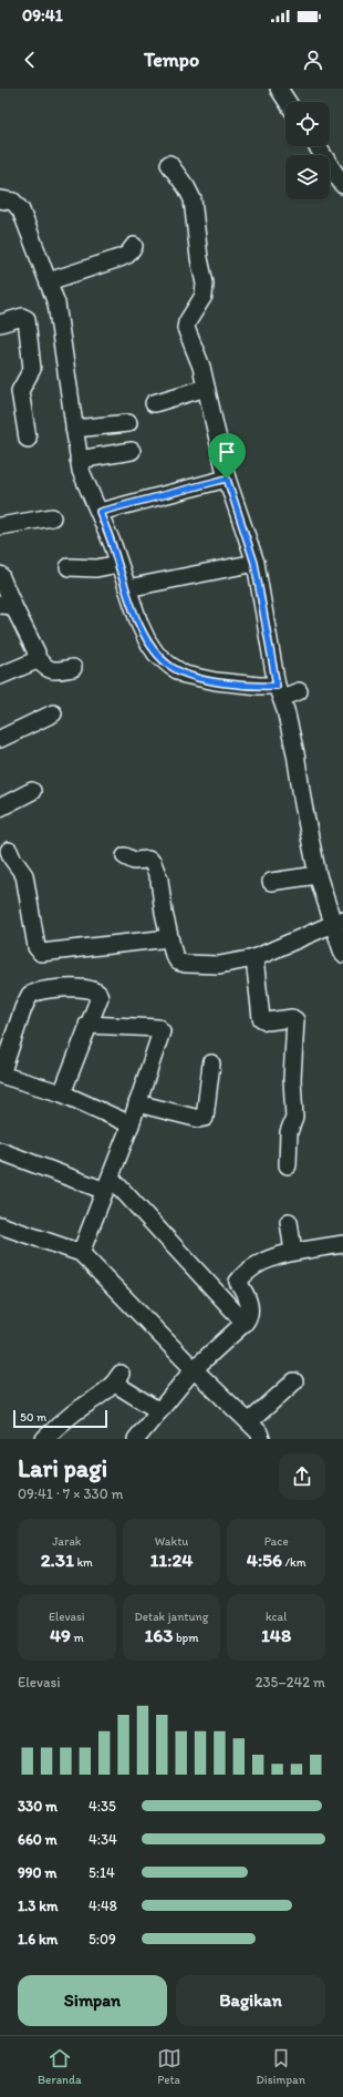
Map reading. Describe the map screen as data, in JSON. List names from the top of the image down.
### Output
{
  "scale_bar": "50 m",
  "page": {
    "status": "09:41",
    "header": "Tempo",
    "scale": "50 m",
    "heading": ["Lari pagi", "09:41 · 7 × 330 m"],
    "stats": [
      ["Jarak", "2.31 km"],
      ["Waktu", "11:24"],
      ["Pace", "4:56 /km"],
      ["Elevasi", "49 m"],
      ["Detak jantung", "163 bpm"],
      ["kcal", "148"]
    ],
    "chart": ["Elevasi", "235–242 m"],
    "list": [
      {
        "name": "330 m",
        "note": "4:35"
      },
      {
        "name": "660 m",
        "note": "4:34"
      },
      {
        "name": "990 m",
        "note": "5:14"
      },
      {
        "name": "1.3 km",
        "note": "4:48"
      },
      {
        "name": "1.6 km",
        "note": "5:09"
      }
    ],
    "buttons": ["Simpan", "Bagikan"],
    "tabs": ["Beranda", "Peta", "Disimpan"]
  }
}
